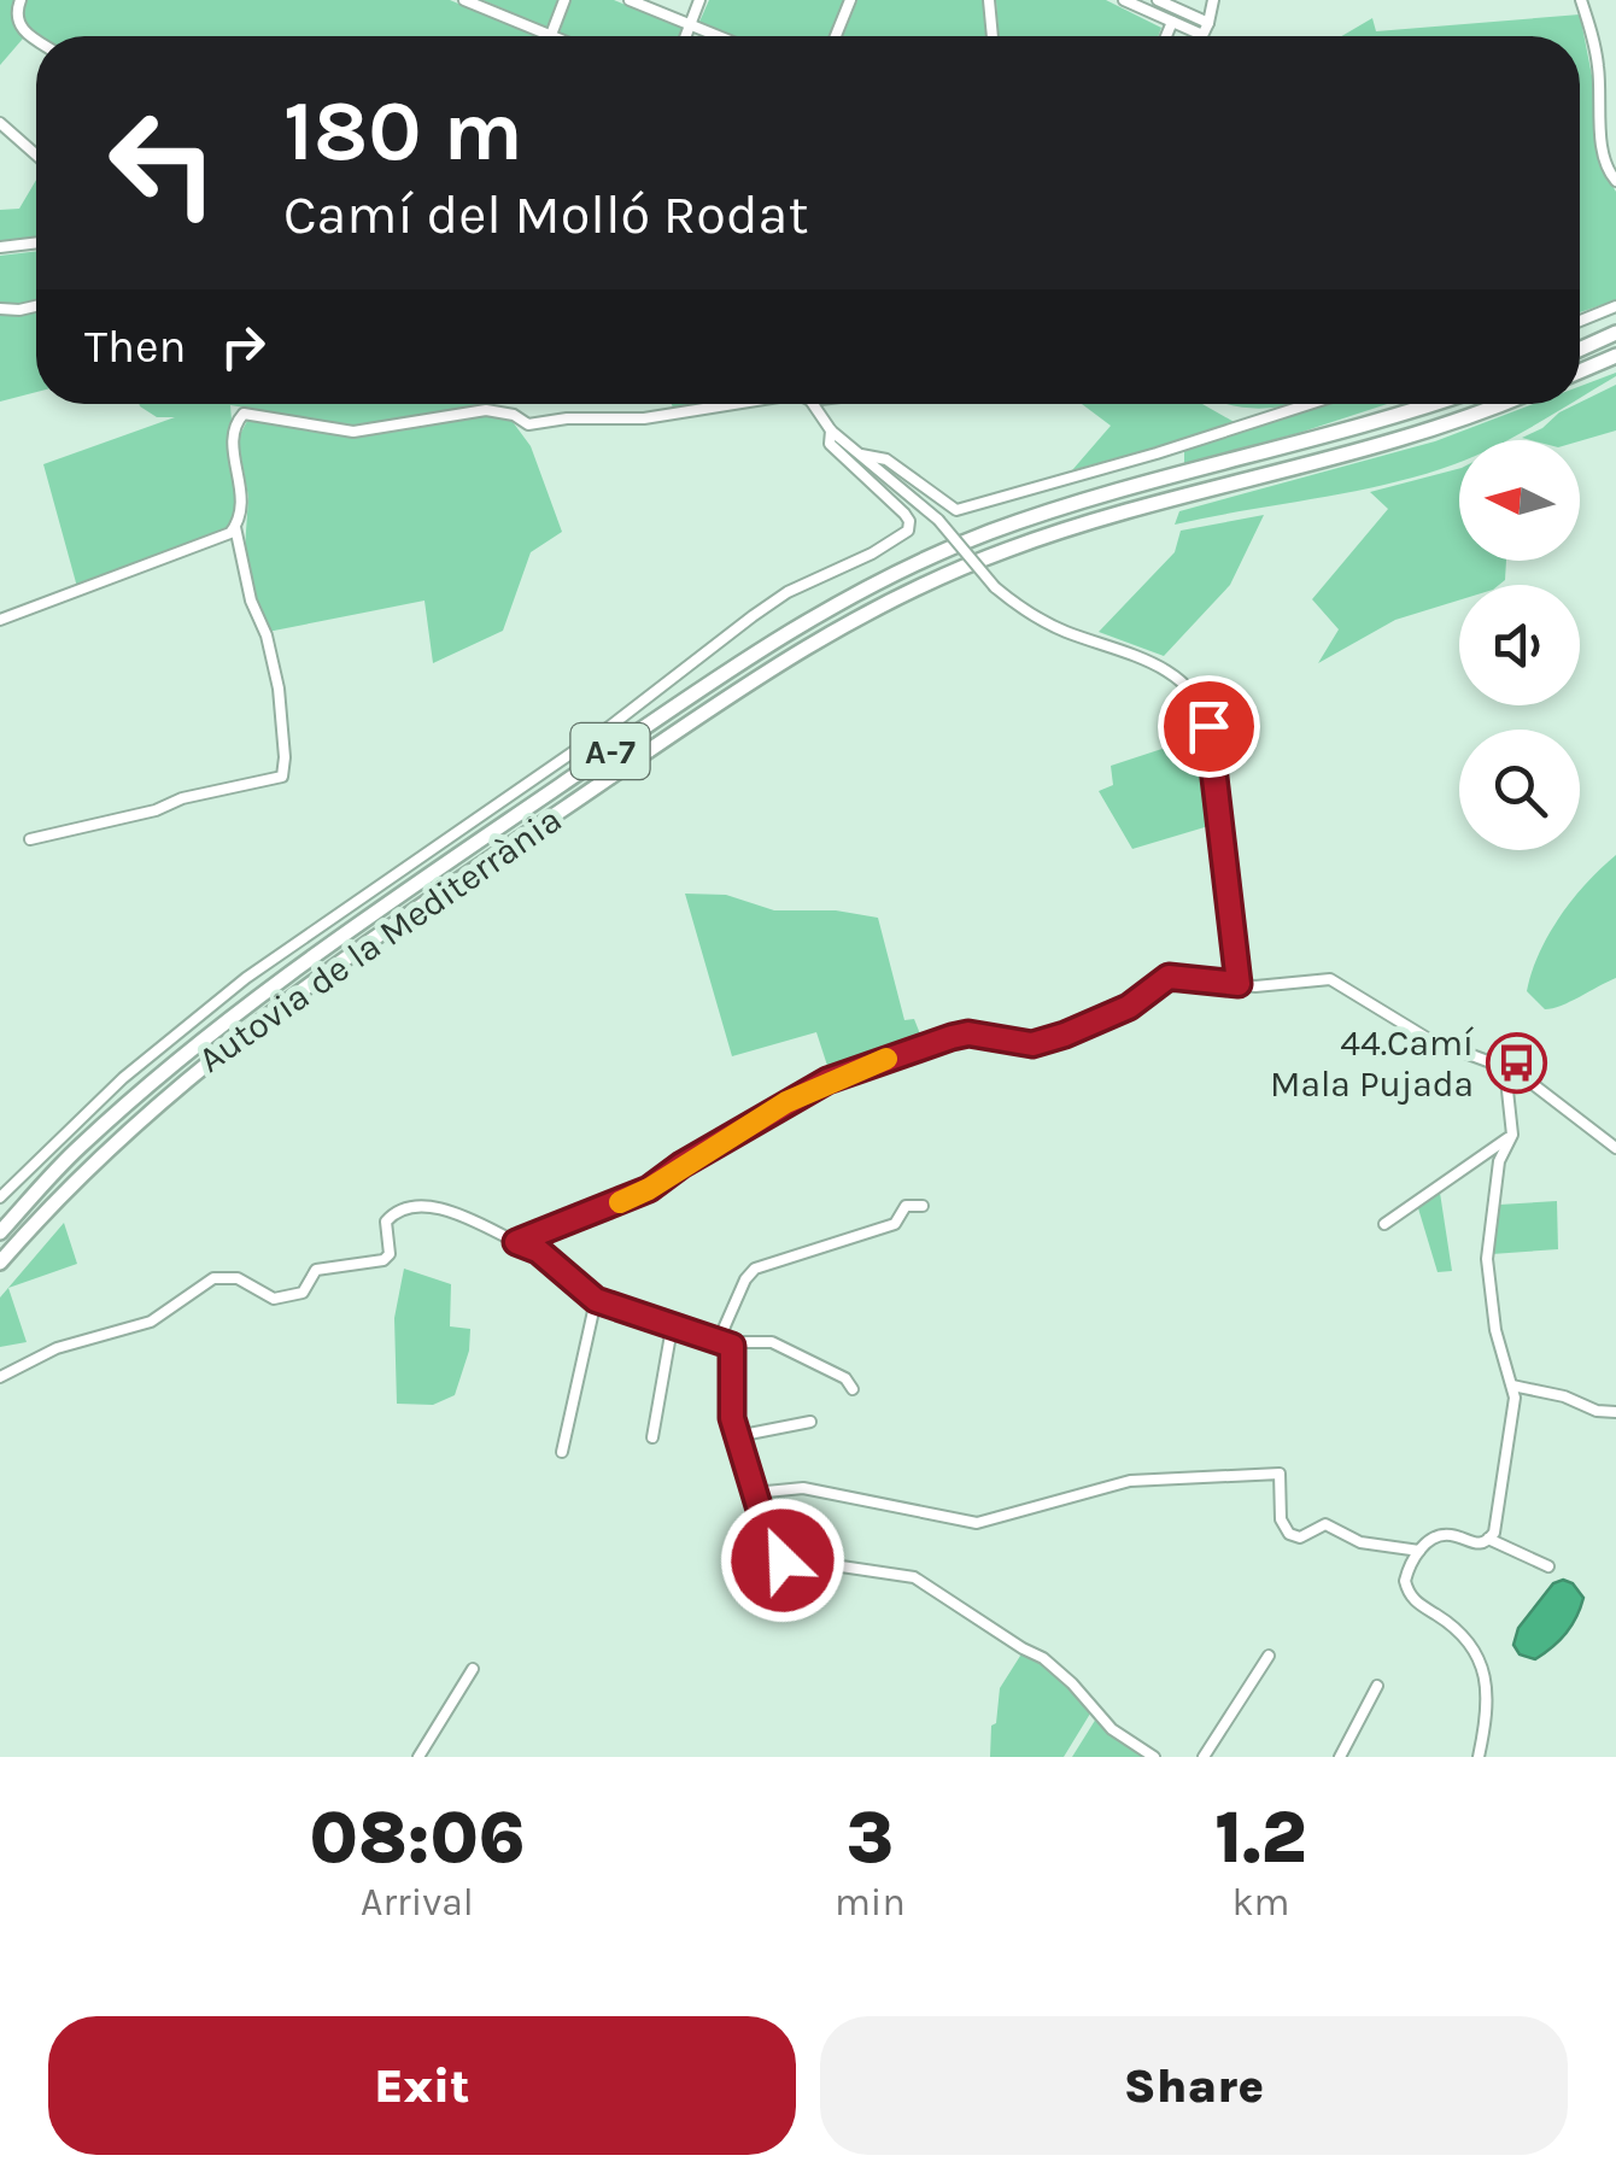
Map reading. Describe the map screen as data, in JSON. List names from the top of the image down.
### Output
{
  "streets": {
    "highway": ["A-7", "Autovia de la Mediterrània"]
  },
  "places": {
    "bus stop": ["44.Camí Mala Pujada"]
  },
  "north": "left",
  "page": {
    "turn": ["180 m", "Camí del Molló Rodat"],
    "then": "Then",
    "eta": [
      "08:06",
      "Arrival",
      "3",
      "min",
      "1.2",
      "km"
    ],
    "buttons": ["Exit", "Share"]
  }
}
